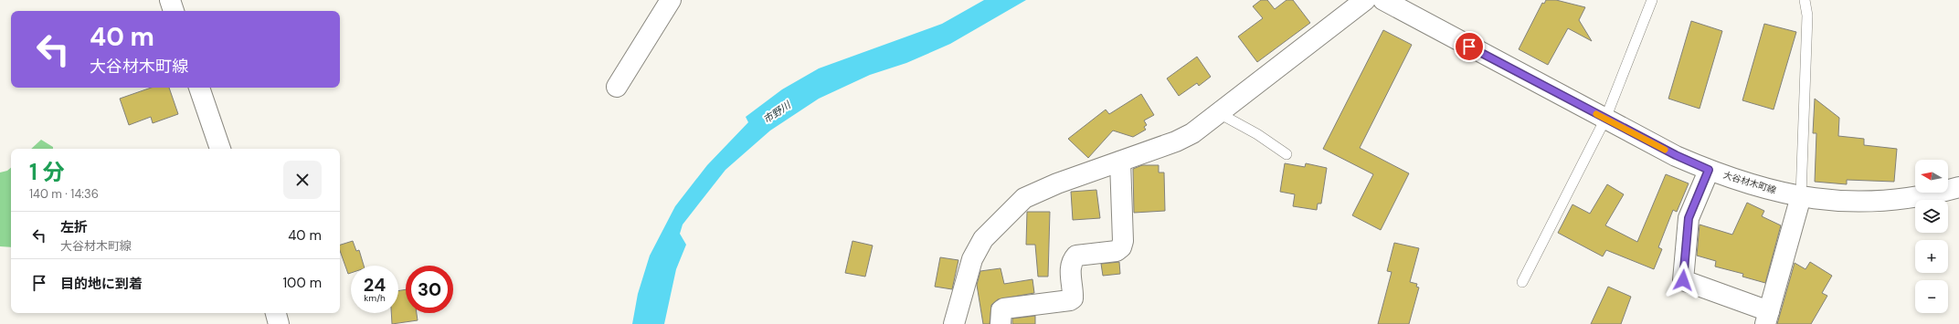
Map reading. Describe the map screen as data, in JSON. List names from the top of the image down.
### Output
{
  "streets": {
    "street": ["大谷材木町線"]
  },
  "water": ["市野川"],
  "north": "left",
  "page": {
    "turn": ["40 m", "大谷材木町線"],
    "heading": ["1 分", "140 m · 14:36"],
    "map_buttons": ["+", "−"],
    "list": [
      {
        "name": "左折",
        "note": "大谷材木町線",
        "value": "40 m"
      },
      {
        "name": "目的地に到着",
        "value": "100 m"
      }
    ],
    "speed": "24 km/h",
    "limit": "30"
  }
}
